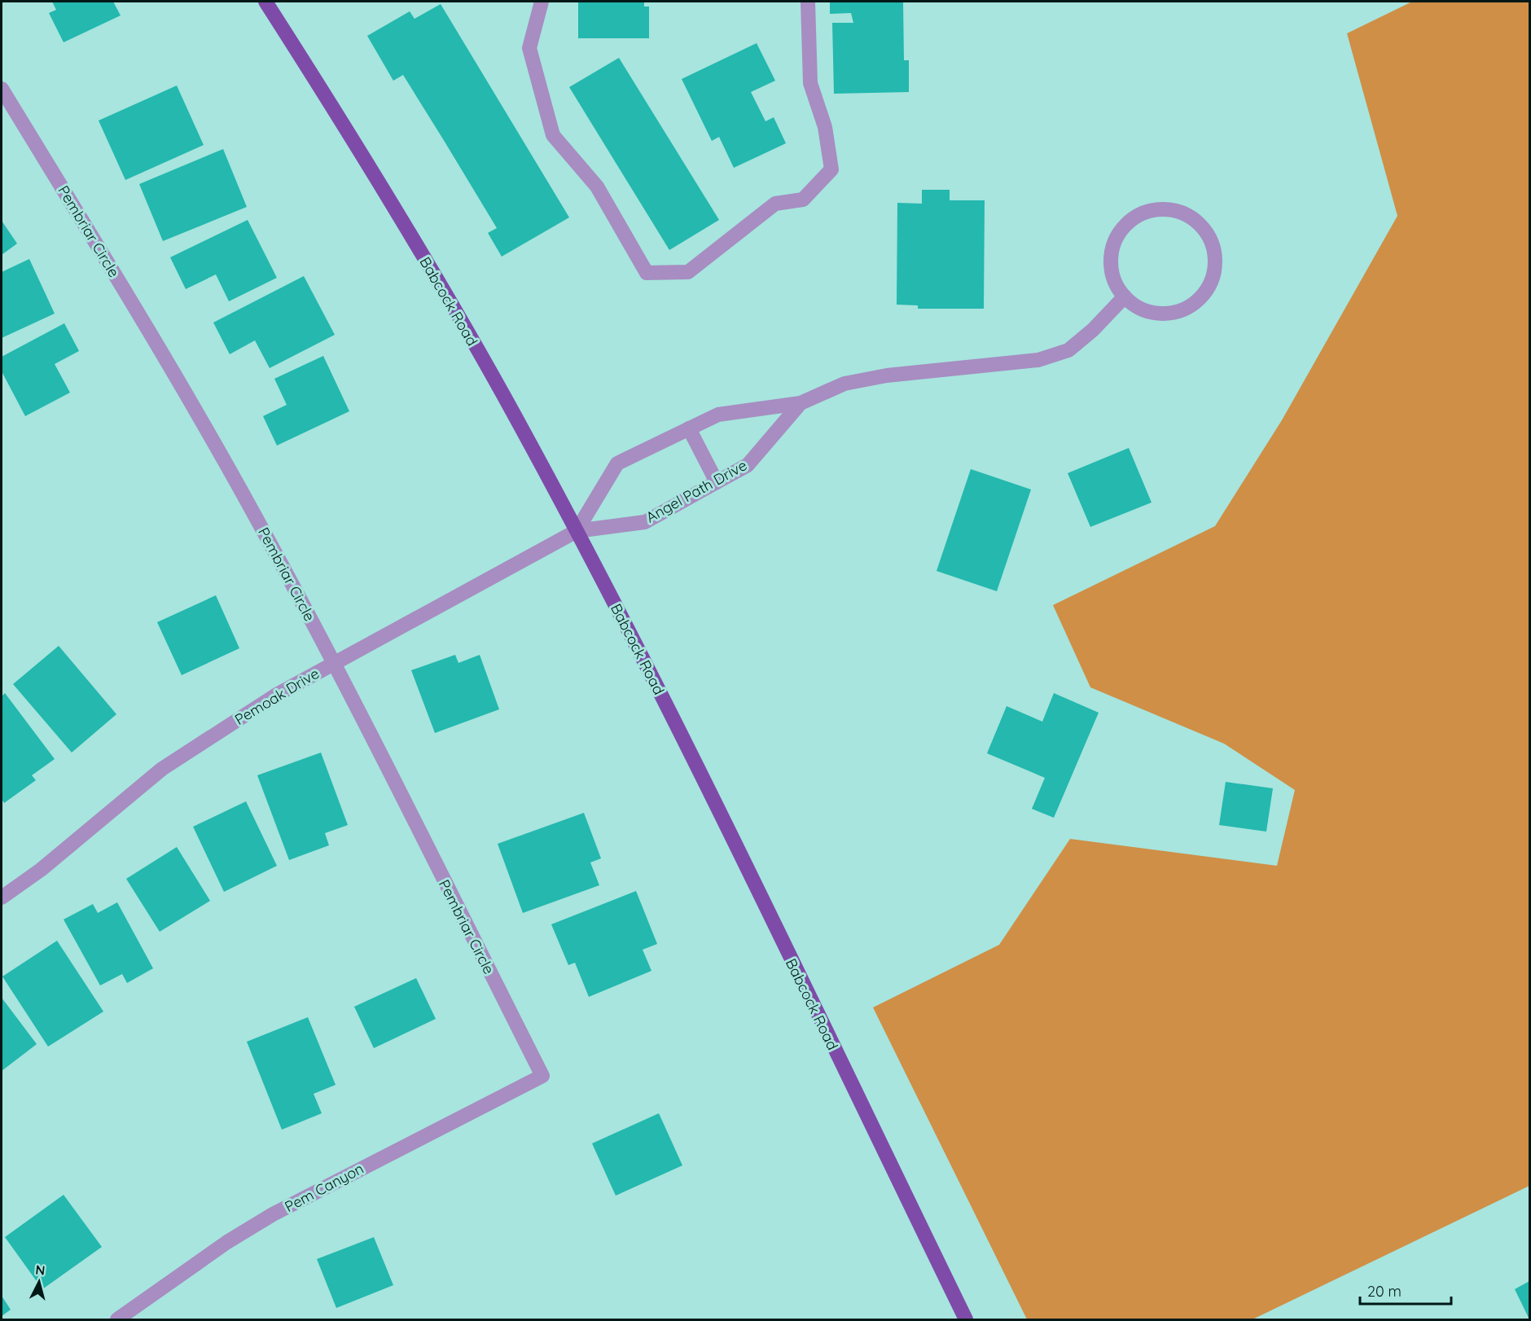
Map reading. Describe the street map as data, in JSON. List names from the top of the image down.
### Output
{
  "streets": {
    "main road": ["Babcock Road"],
    "street": [
      "Pembriar Circle",
      "Angel Path Drive",
      "Pemoak Drive",
      "Pem Canyon"
    ]
  },
  "crossings": [
    ["Pembriar Circle", "Pemoak Drive"],
    ["Pembriar Circle", "Pem Canyon"],
    ["Babcock Road", "Angel Path Drive"],
    ["Babcock Road", "Pemoak Drive"],
    ["Angel Path Drive", "Pemoak Drive"]
  ],
  "scale_bar": "20 m",
  "north": "top"
}
